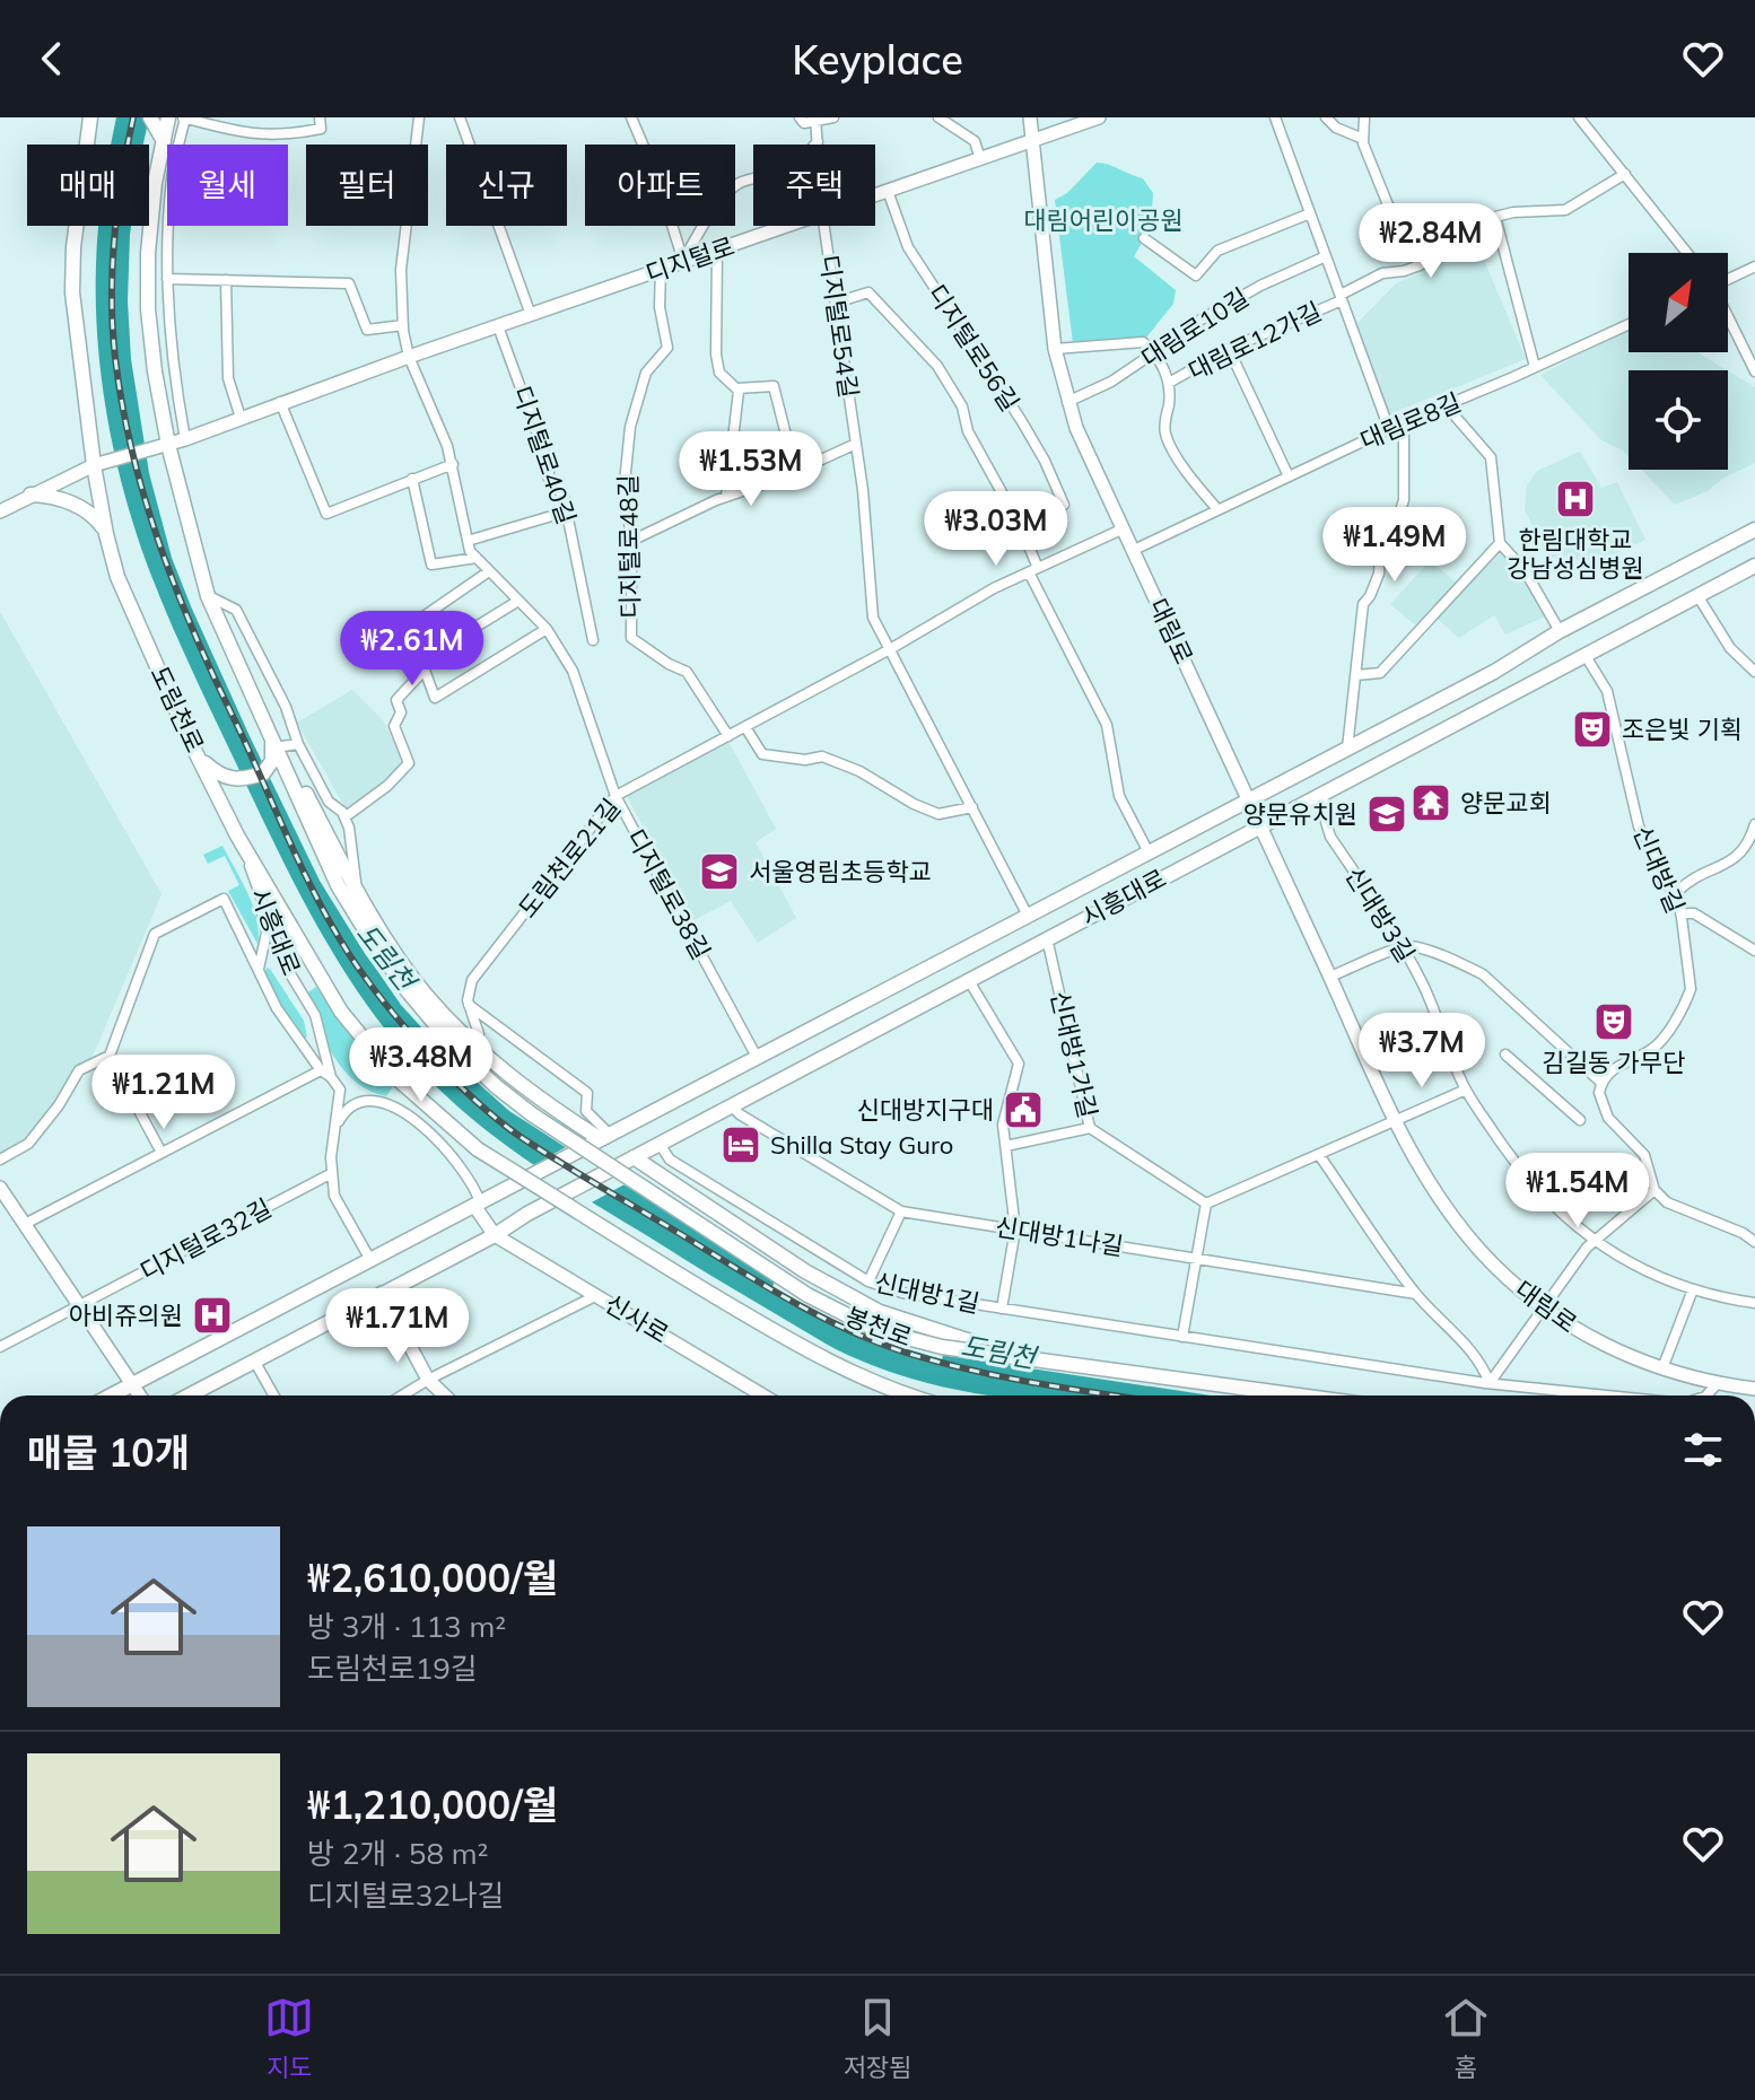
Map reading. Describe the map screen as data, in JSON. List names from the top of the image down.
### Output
{
  "streets": {
    "main road": [
      "디지털로",
      "대림로",
      "도림천로",
      "시흥대로",
      "신사로",
      "봉천로"
    ],
    "street": [
      "디지털로54길",
      "대림로10길",
      "대림로12가길",
      "디지털로56길",
      "대림로8길",
      "디지털로40길",
      "디지털로48길",
      "도림천로21길",
      "신대방길",
      "디지털로38길",
      "신대방3길",
      "신대방1가길",
      "신대방1나길",
      "디지털로32길",
      "신대방1길"
    ]
  },
  "crossings": [
    ["디지털로", "디지털로56길"],
    ["디지털로", "디지털로40길"],
    ["디지털로", "디지털로48길"],
    ["디지털로", "대림로"],
    ["디지털로", "도림천로"],
    ["디지털로", "디지털로38길"],
    ["디지털로54길", "도림천로21길"],
    ["디지털로54길", "시흥대로"],
    ["대림로10길", "대림로"],
    ["대림로8길", "대림로"],
    ["디지털로48길", "도림천로21길"],
    ["대림로", "도림천로21길"],
    ["대림로", "시흥대로"],
    ["대림로", "신대방1길"],
    ["도림천로", "시흥대로"],
    ["도림천로", "봉천로"],
    ["도림천로21길", "디지털로38길"],
    ["신대방길", "시흥대로"],
    ["디지털로38길", "시흥대로"],
    ["시흥대로", "신대방3길"],
    ["시흥대로", "신대방1가길"],
    ["시흥대로", "신대방1나길"],
    ["시흥대로", "신대방1길"],
    ["시흥대로", "신사로"],
    ["시흥대로", "봉천로"]
  ],
  "water": ["도림천"],
  "parks": ["대림어린이공원"],
  "places": {
    "hospital": ["한림대학교 강남성심병원", "아비쥬의원"],
    "theatre": ["조은빛 기획", "김길동 가무단"],
    "temple": ["양문교회"],
    "school or university": ["양문유치원", "서울영림초등학교"],
    "public building": ["신대방지구대"],
    "hotel": ["Shilla Stay Guro"]
  },
  "north": "top right",
  "page": {
    "header": "Keyplace",
    "chip": [
      "매매",
      "월세",
      "필터",
      "신규",
      "아파트",
      "주택"
    ],
    "price": [
      "₩2.84M",
      "₩1.53M",
      "₩3.03M",
      "₩1.49M",
      "₩2.61M",
      "₩3.7M",
      "₩3.48M",
      "₩1.21M",
      "₩1.54M",
      "₩1.71M"
    ],
    "heading": "매물 10개",
    "list": [
      {
        "name": "₩2,610,000/월",
        "note": "방 3개 · 113 m² · 도림천로19길"
      },
      {
        "name": "₩1,210,000/월",
        "note": "방 2개 · 58 m² · 디지털로32나길"
      }
    ],
    "tabs": ["지도", "저장됨", "홈"]
  }
}
